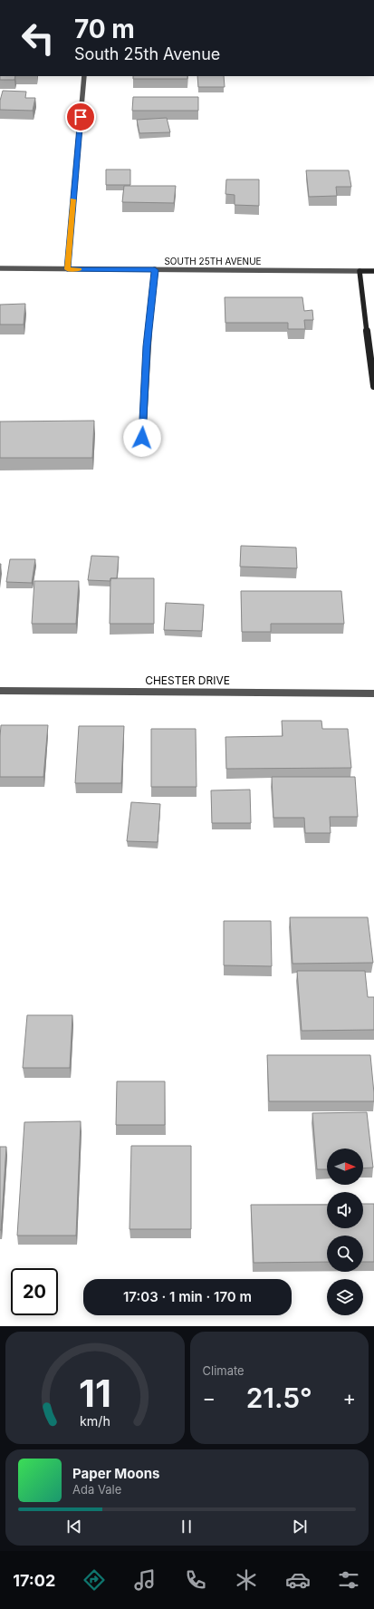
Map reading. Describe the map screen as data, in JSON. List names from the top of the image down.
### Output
{
  "streets": {
    "street": ["SOUTH 25TH AVENUE", "CHESTER DRIVE"]
  },
  "north": "right",
  "page": {
    "turn": ["70 m", "South 25th Avenue"],
    "limit": "20",
    "trip": "17:03 · 1 min · 170 m",
    "tile": "Climate",
    "heat": ["−", "21.5°", "+"],
    "song": ["Paper Moons", "Ada Vale"],
    "tabs": "17:02",
    "gauge": ["11", "km/h"]
  }
}
